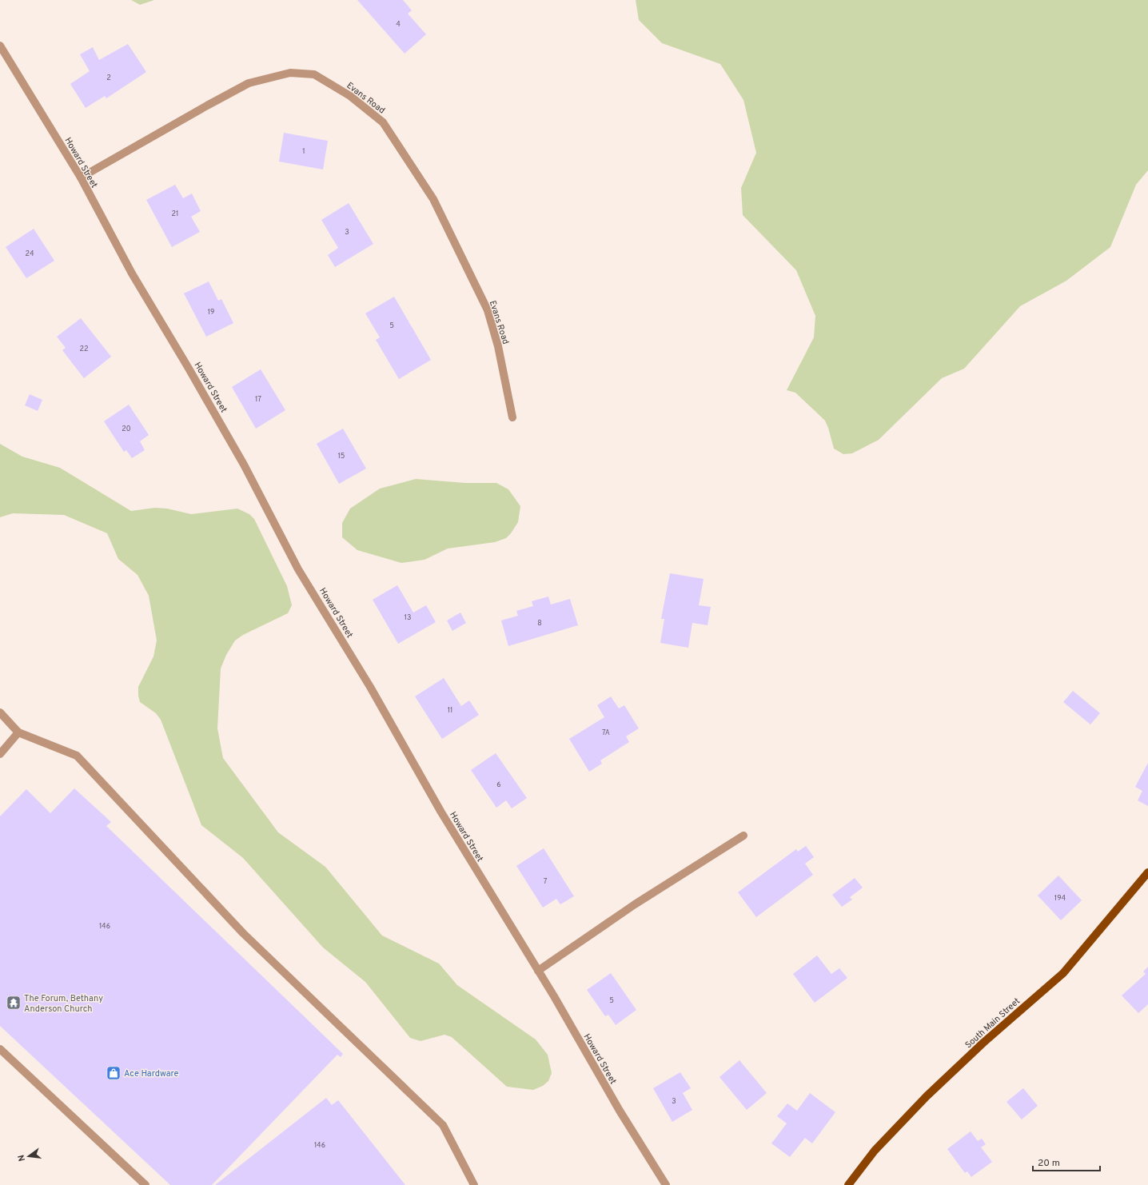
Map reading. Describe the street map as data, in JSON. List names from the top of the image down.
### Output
{
  "streets": {
    "main road": ["South Main Street"],
    "street": ["Evans Road", "Howard Street"]
  },
  "crossings": [
    ["Evans Road", "Howard Street"]
  ],
  "places": {
    "temple": ["The Forum, Bethany Anderson Church"],
    "shop": ["Ace Hardware"]
  },
  "house_numbers": [
    "4",
    "2",
    "1",
    "21",
    "3",
    "24",
    "19",
    "5",
    "22",
    "17",
    "20",
    "15",
    "13",
    "8",
    "11",
    "7A",
    "6",
    "7",
    "194",
    "146",
    "5",
    "3",
    "146"
  ],
  "scale_bar": "20 m",
  "north": "left"
}
